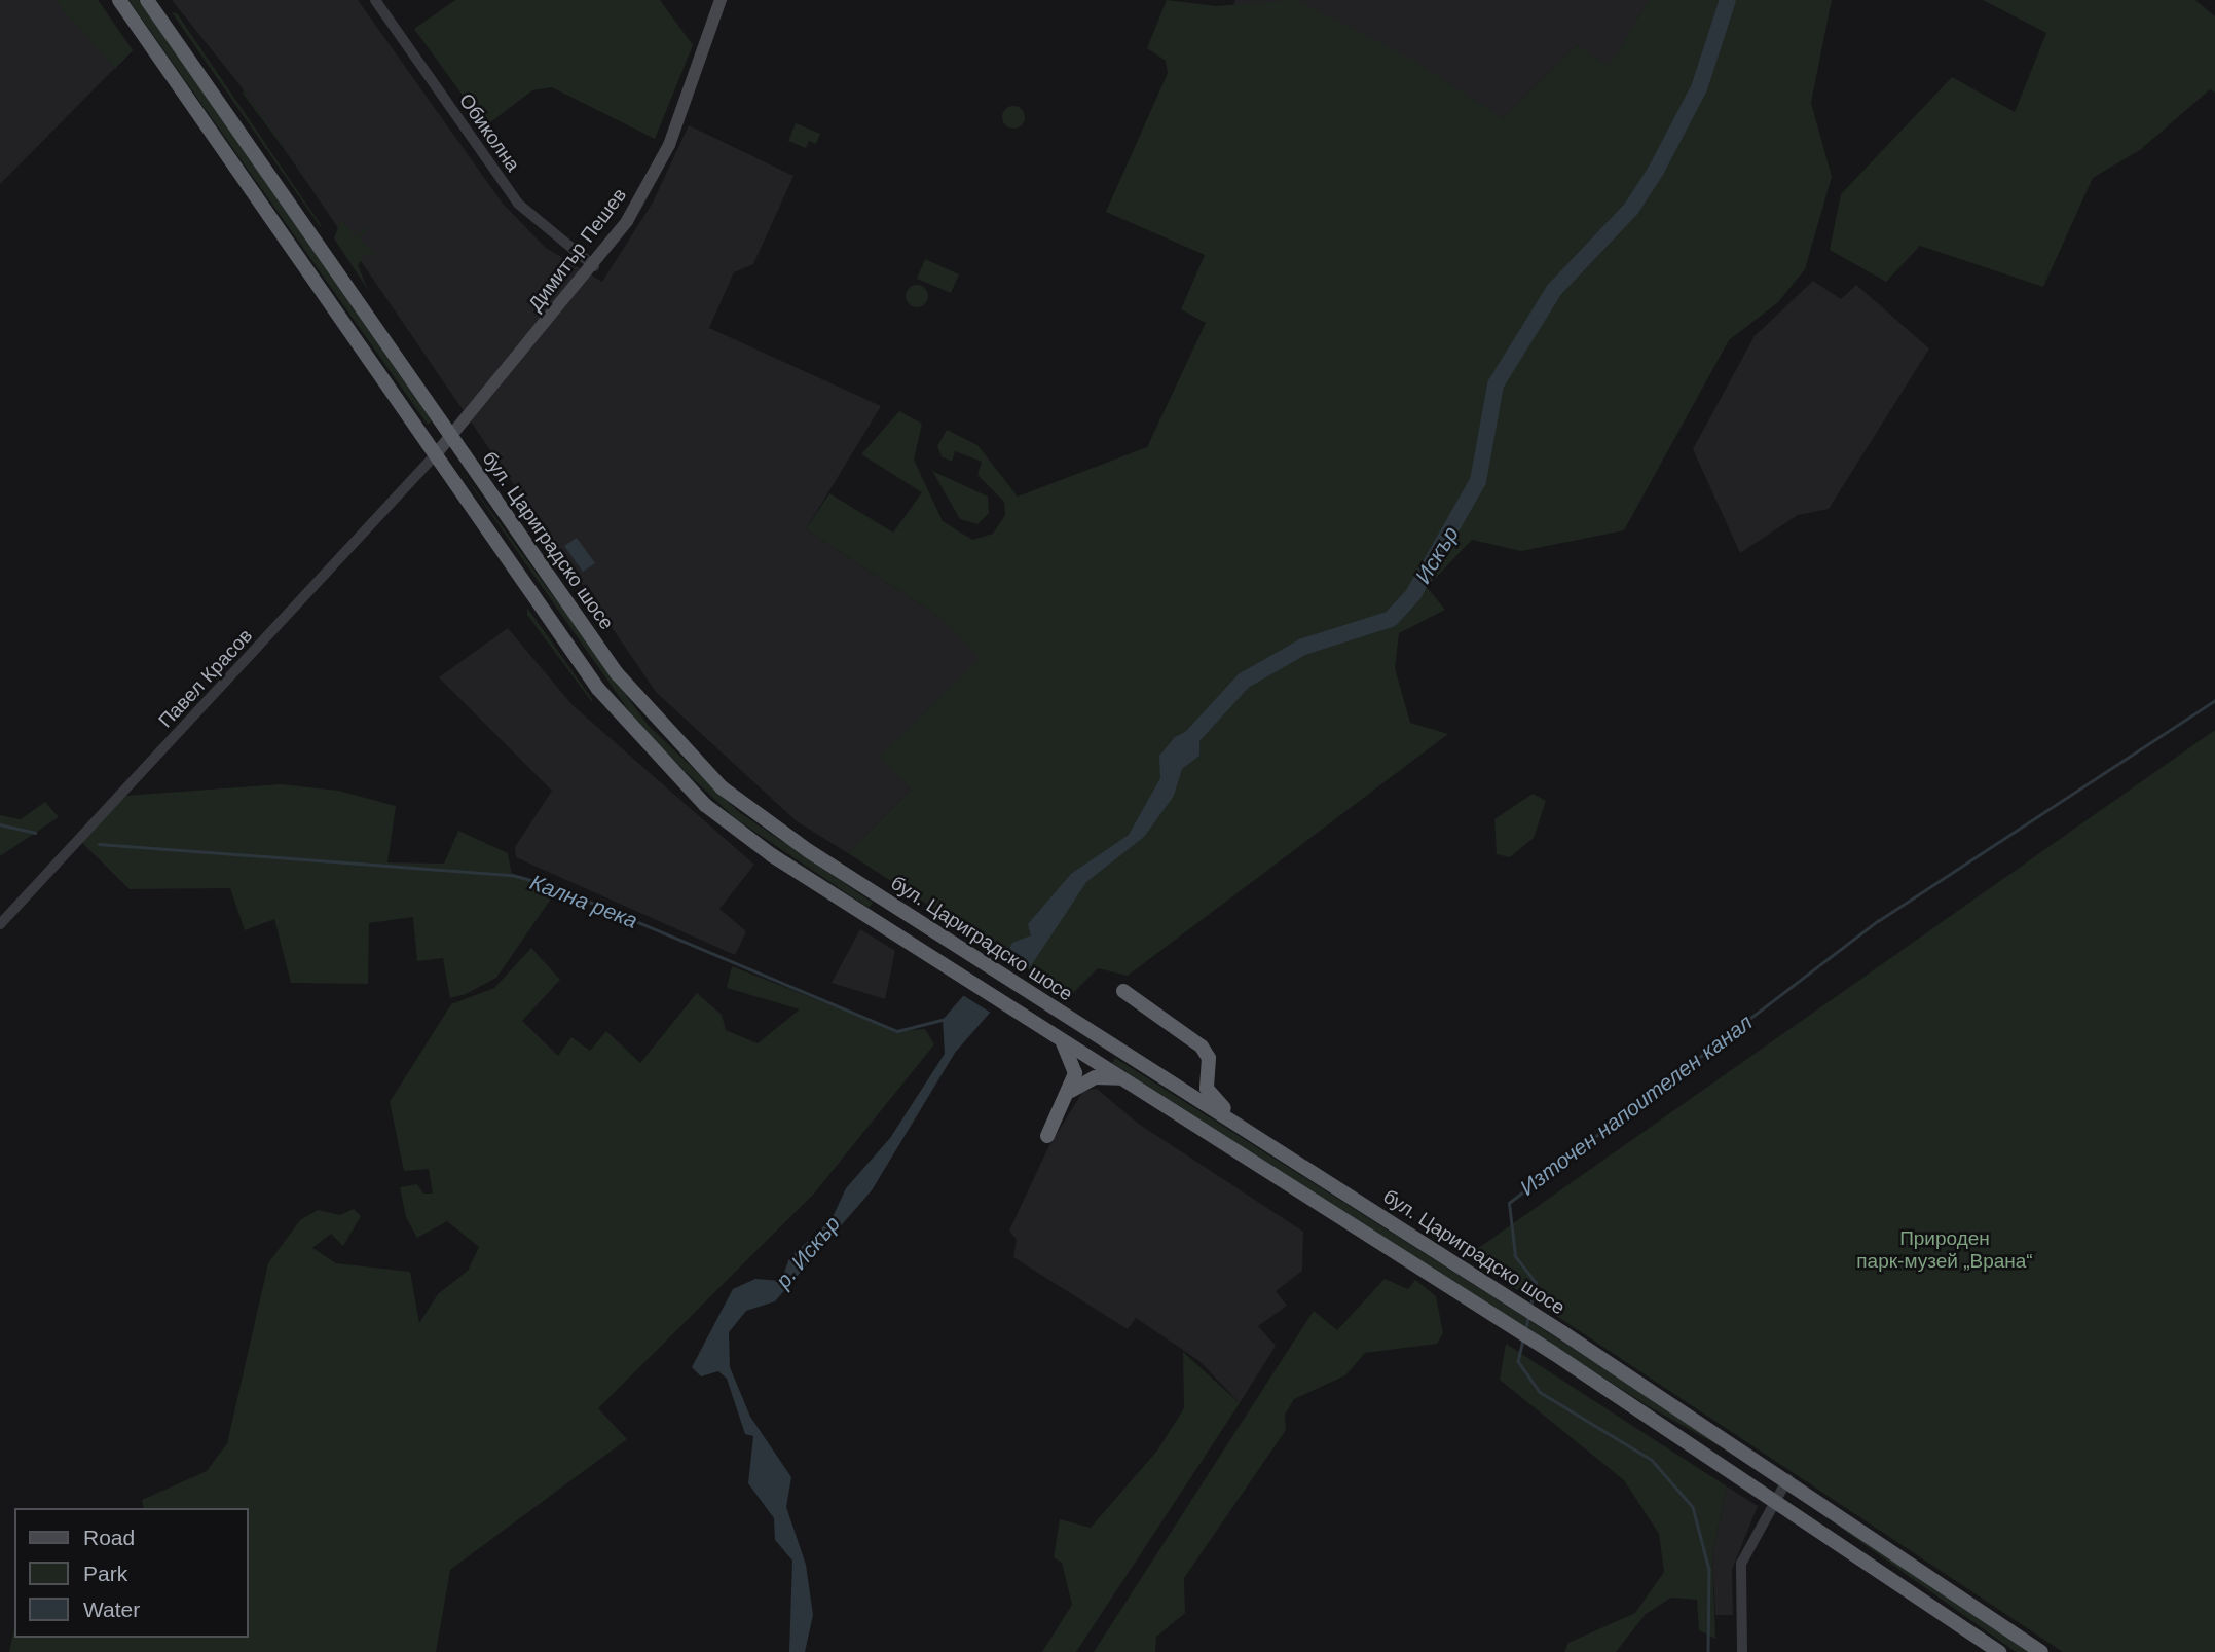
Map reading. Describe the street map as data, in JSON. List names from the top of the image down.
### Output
{
  "streets": {
    "highway": ["бул. Цариградско шосе"],
    "main road": ["Димитър Пешев"],
    "street": ["Обиколна", "Павел Красов"]
  },
  "crossings": [
    ["Обиколна", "Димитър Пешев"],
    ["Димитър Пешев", "бул. Цариградско шосе"],
    ["Димитър Пешев", "Павел Красов"]
  ],
  "water": [
    "Искър",
    "Кална река",
    "Източен напоителен канал",
    "р. Искър"
  ],
  "parks": ["Природен парк-музей „Врана“"],
  "legend": ["Road", "Park", "Water"]
}
